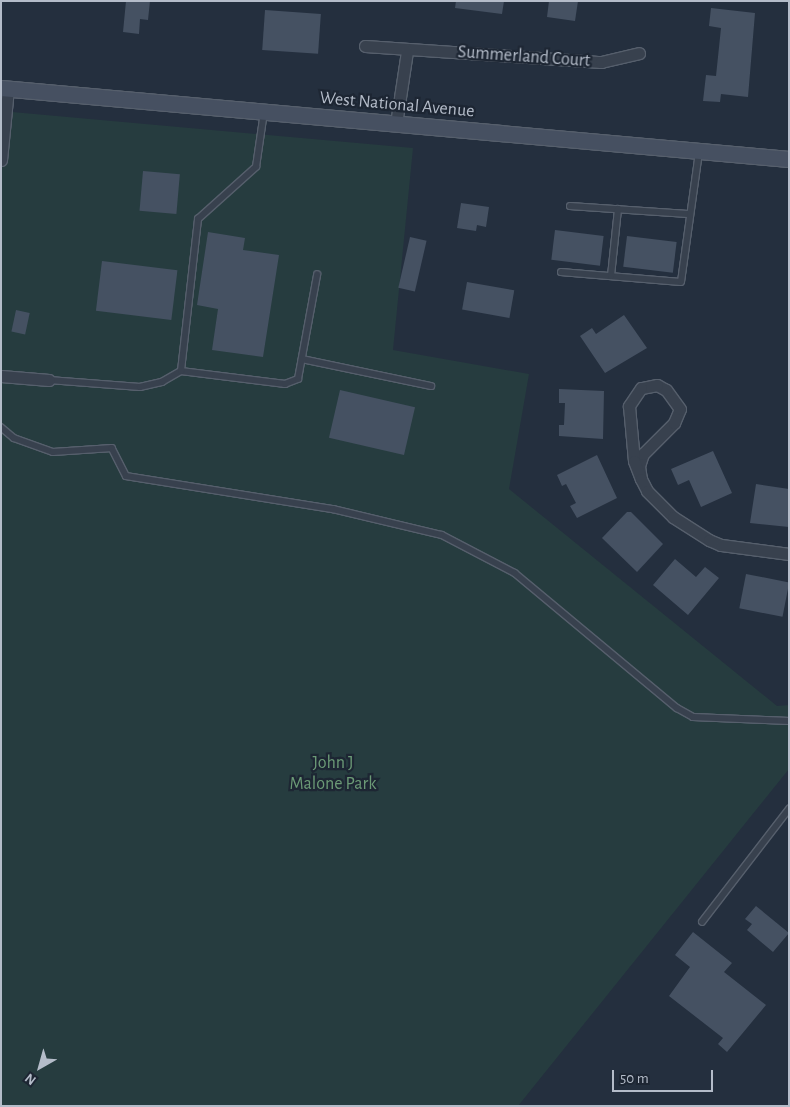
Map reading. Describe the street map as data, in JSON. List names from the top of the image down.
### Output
{
  "streets": {
    "main road": ["West National Avenue"],
    "street": ["Summerland Court"]
  },
  "parks": ["John J Malone Park"],
  "scale_bar": "50 m",
  "north": "bottom left"
}
